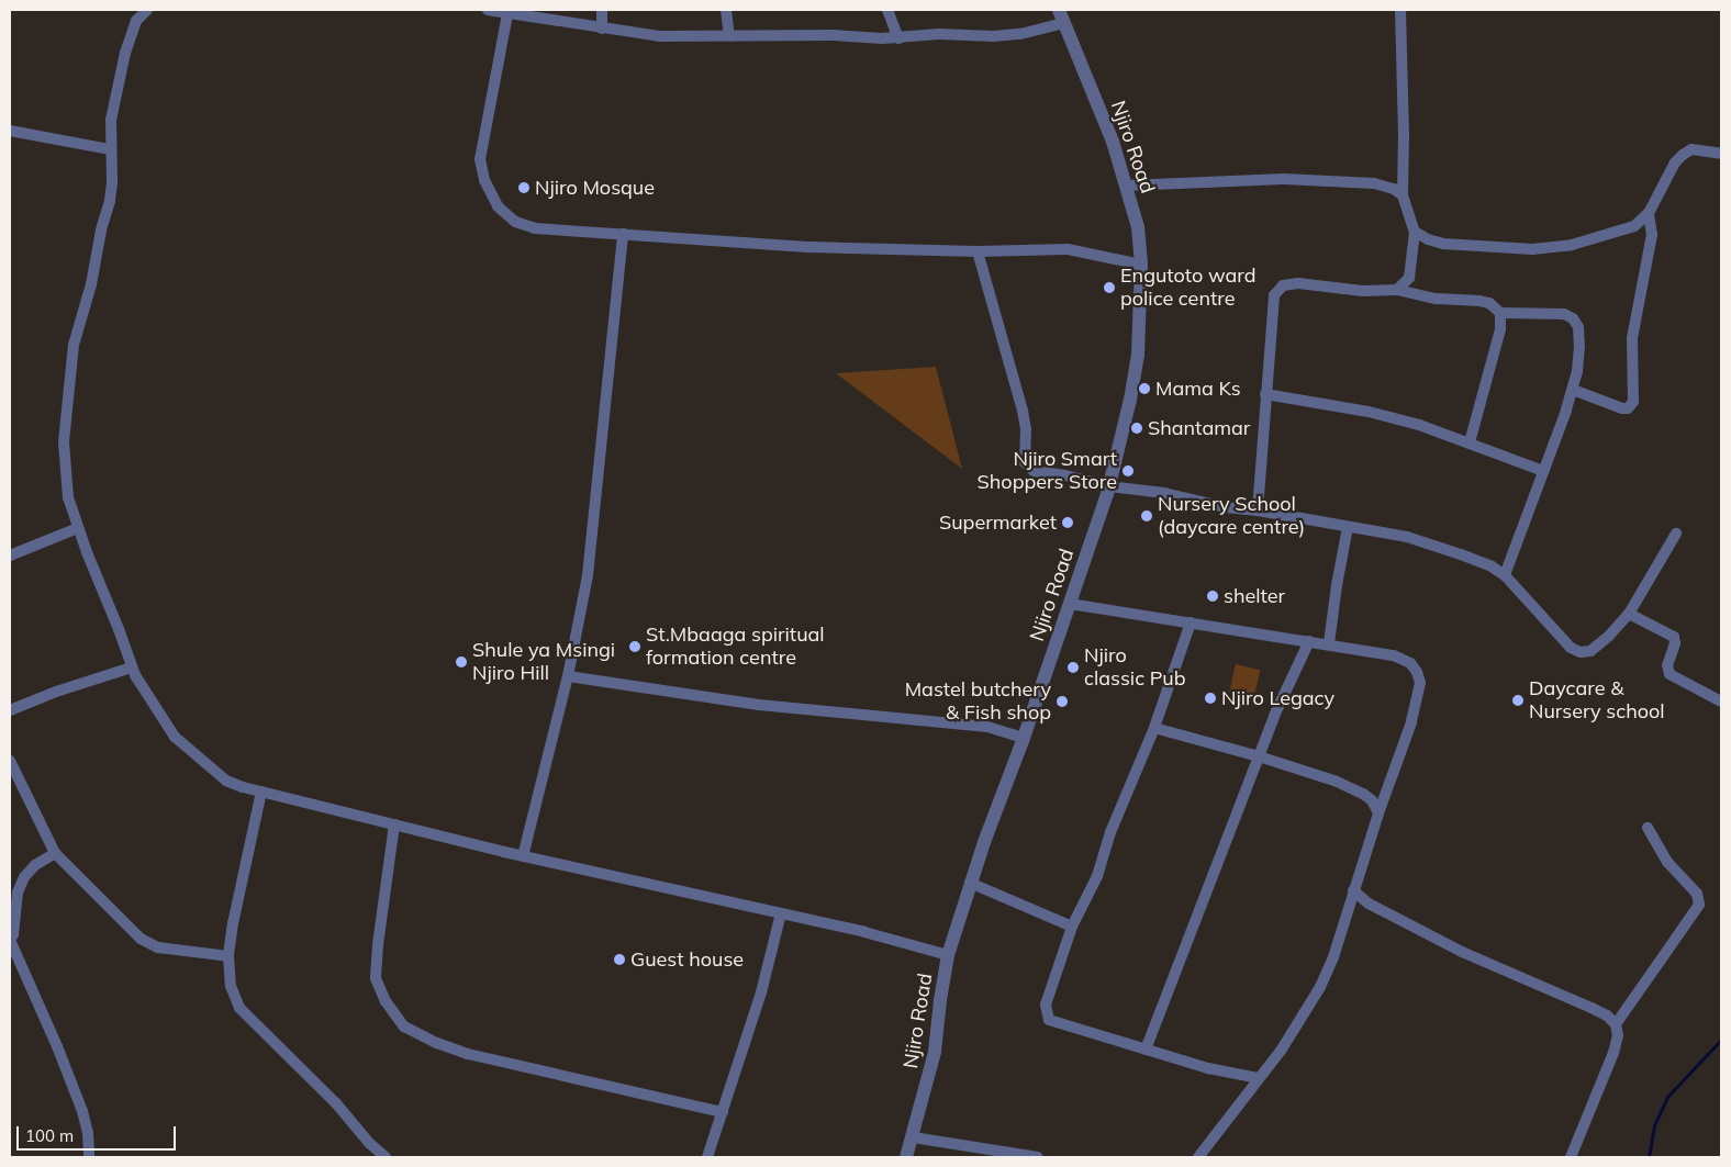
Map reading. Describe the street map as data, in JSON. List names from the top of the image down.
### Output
{
  "streets": {
    "street": ["Njiro Road"]
  },
  "places": [
    "Njiro Mosque",
    "Engutoto ward police centre",
    "Mama Ks",
    "Shantamar",
    "Njiro Smart Shoppers Store",
    "Nursery School (daycare centre)",
    "Supermarket",
    "shelter",
    "St.Mbaaga spiritual formation centre",
    "Shule ya Msingi Njiro Hill",
    "Njiro classic Pub",
    "Njiro Legacy",
    "Daycare & Nursery school",
    "Mastel butchery & Fish shop",
    "Guest house"
  ],
  "scale_bar": "100 m"
}
